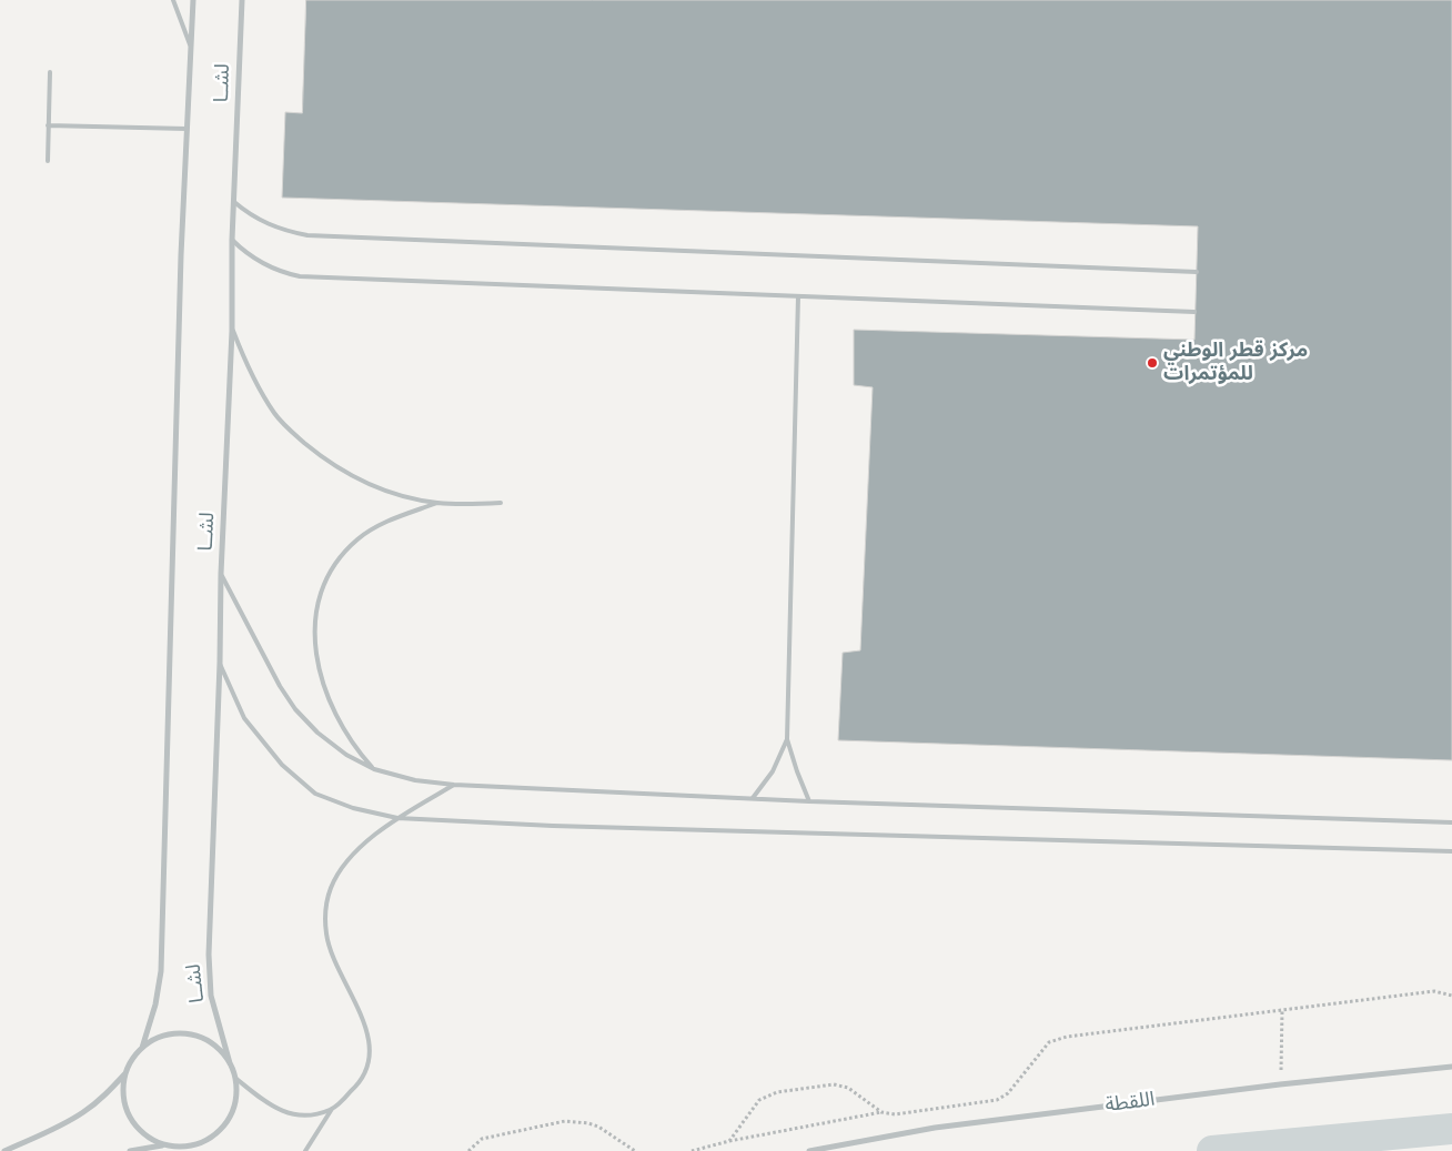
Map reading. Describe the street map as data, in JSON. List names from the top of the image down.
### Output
{
  "streets": {
    "street": ["لشــا", "اللقطة"]
  },
  "places": ["مركز قطر الوطني للمؤتمرات"]
}
